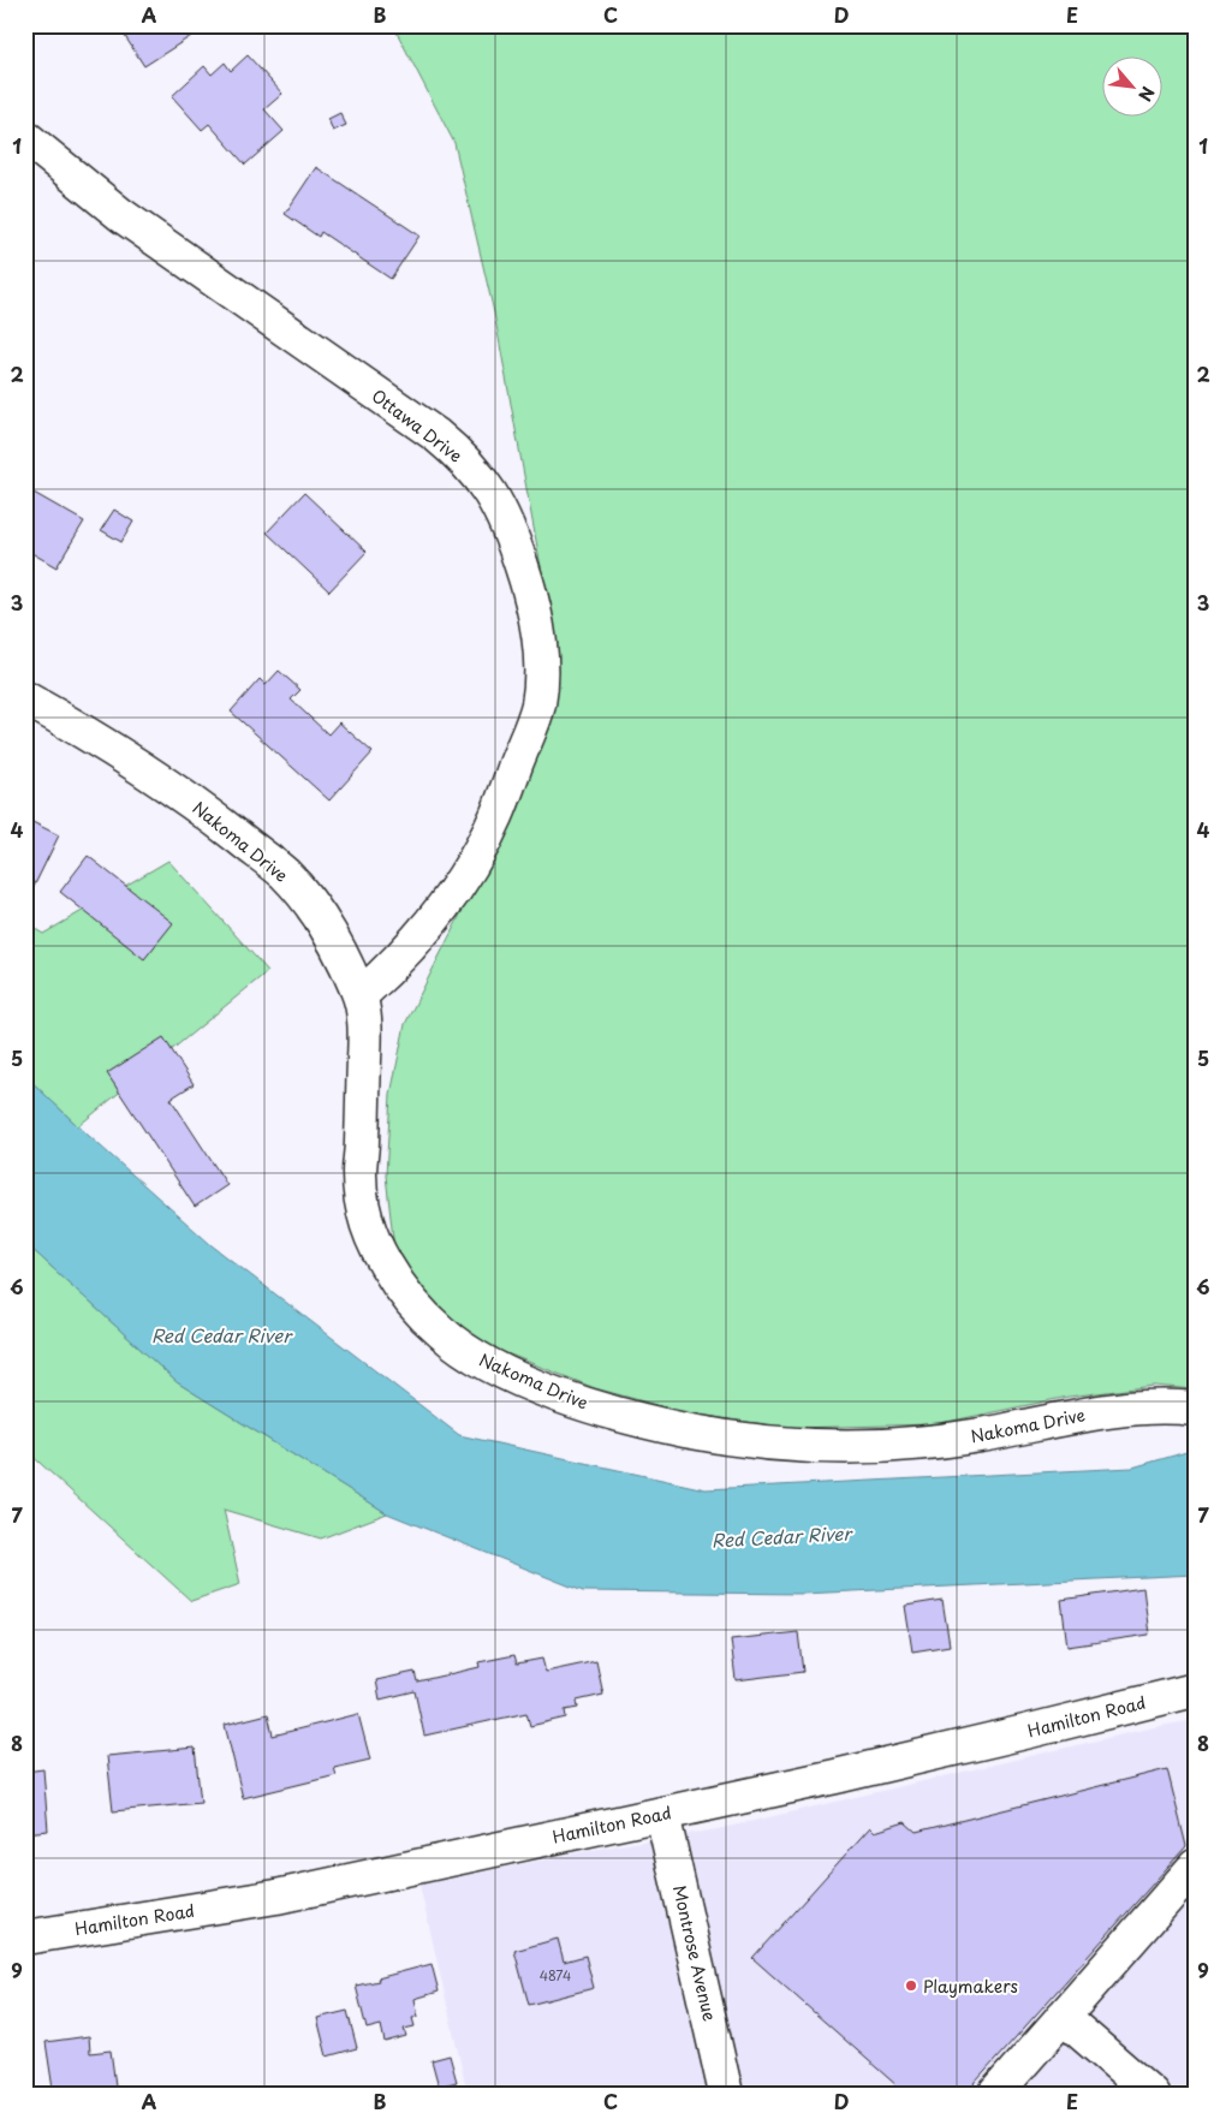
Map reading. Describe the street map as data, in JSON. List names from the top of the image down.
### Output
{
  "streets": {
    "street": [
      "Ottawa Drive",
      "Nakoma Drive",
      "Hamilton Road",
      "Montrose Avenue"
    ]
  },
  "crossings": [
    ["Ottawa Drive", "Nakoma Drive"],
    ["Hamilton Road", "Montrose Avenue"]
  ],
  "water": ["Red Cedar River"],
  "places": ["Playmakers"],
  "house_numbers": ["4874"],
  "north": "bottom right",
  "grid": {
    "columns": [
      "A",
      "B",
      "C",
      "D",
      "E"
    ],
    "rows": [
      "1",
      "2",
      "3",
      "4",
      "5",
      "6",
      "7",
      "8",
      "9"
    ]
  }
}
